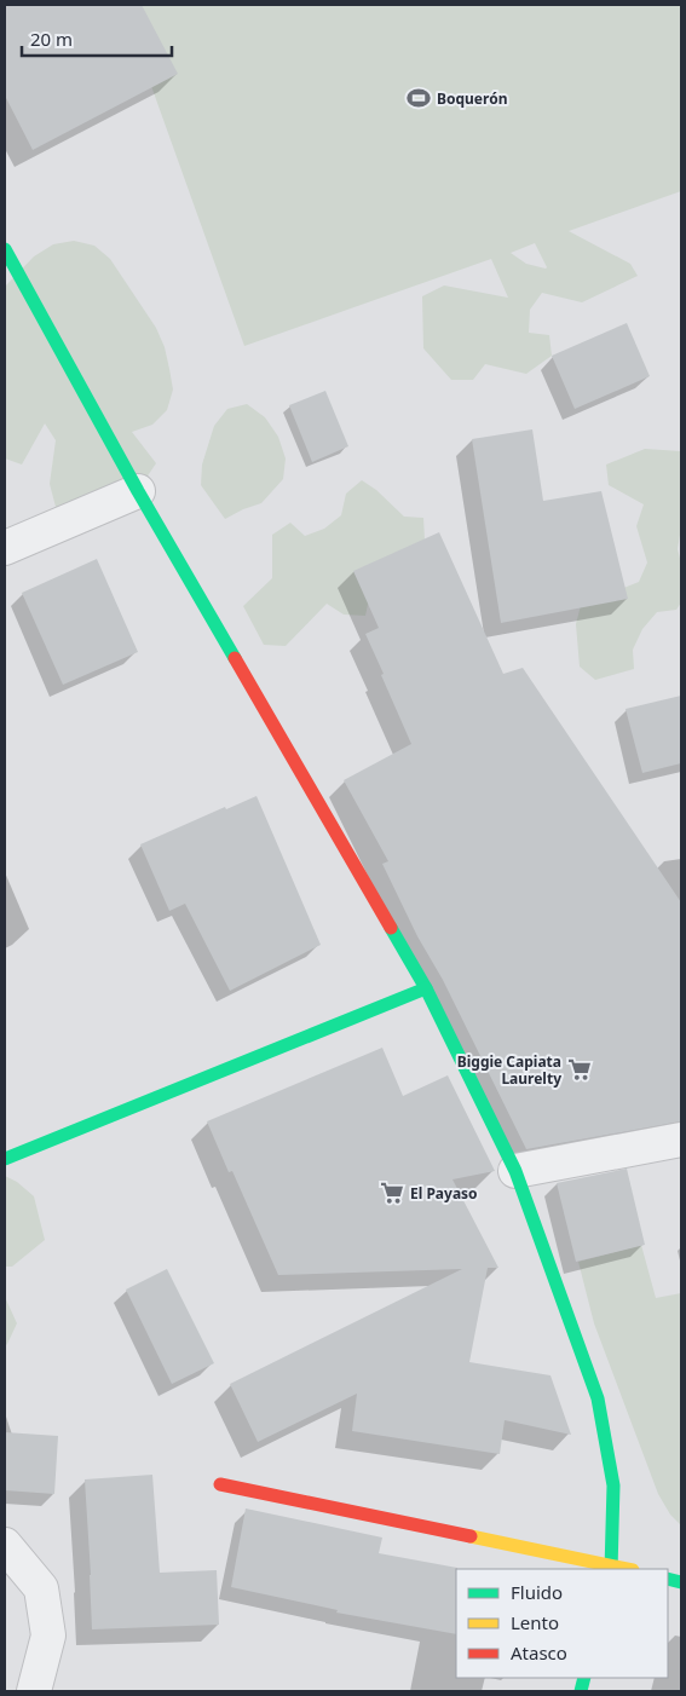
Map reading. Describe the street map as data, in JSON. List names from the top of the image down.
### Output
{
  "places": {
    "sports": ["Boquerón"],
    "supermarket": ["Biggie Capiata Laurelty", "El Payaso"]
  },
  "legend": ["Fluido", "Lento", "Atasco"],
  "scale_bar": "20 m"
}
